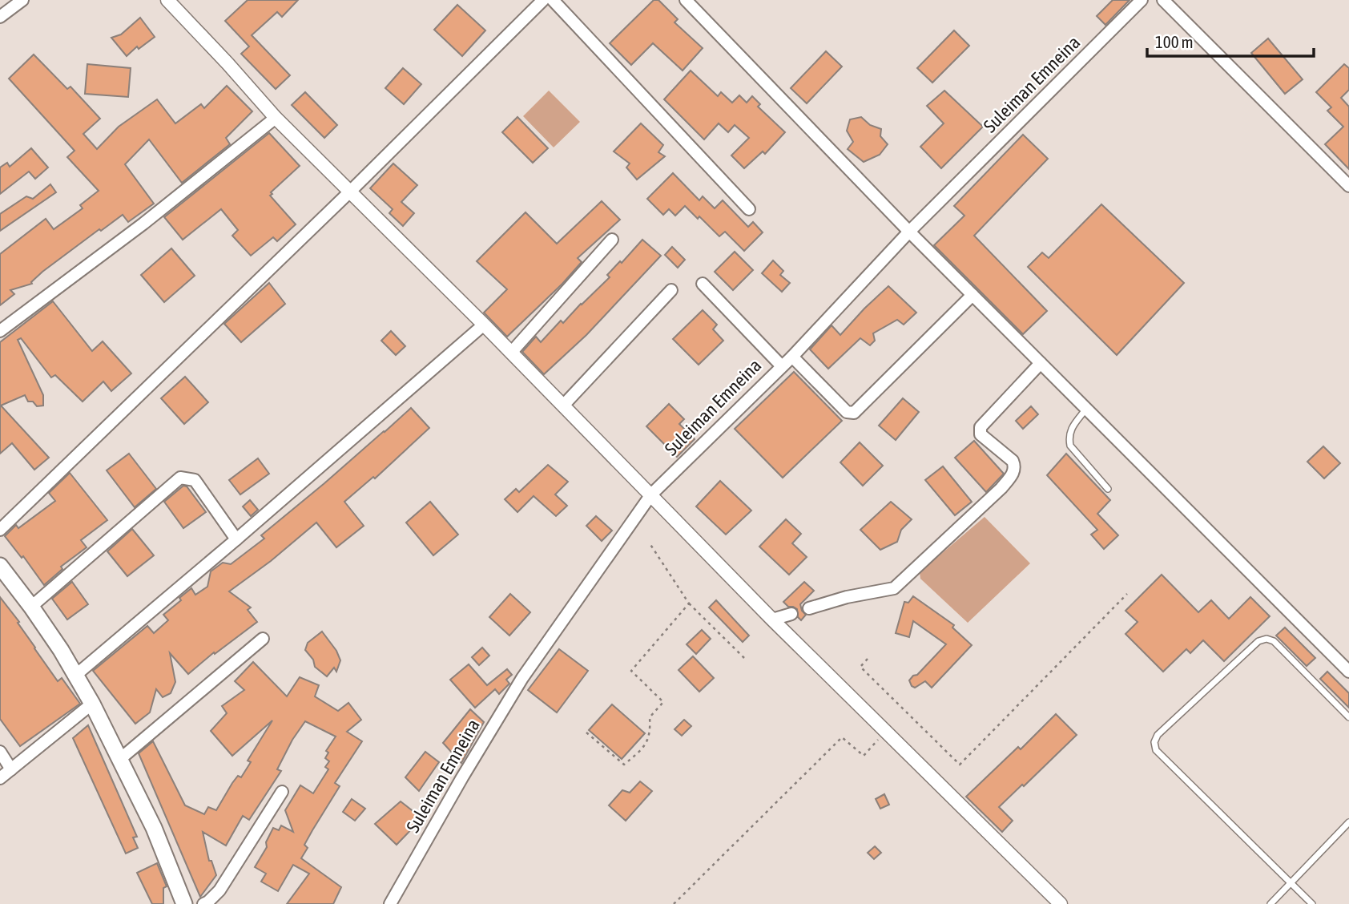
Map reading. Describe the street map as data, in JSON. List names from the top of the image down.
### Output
{
  "streets": {
    "street": ["Suleiman Emneina"]
  },
  "scale_bar": "100 m"
}
